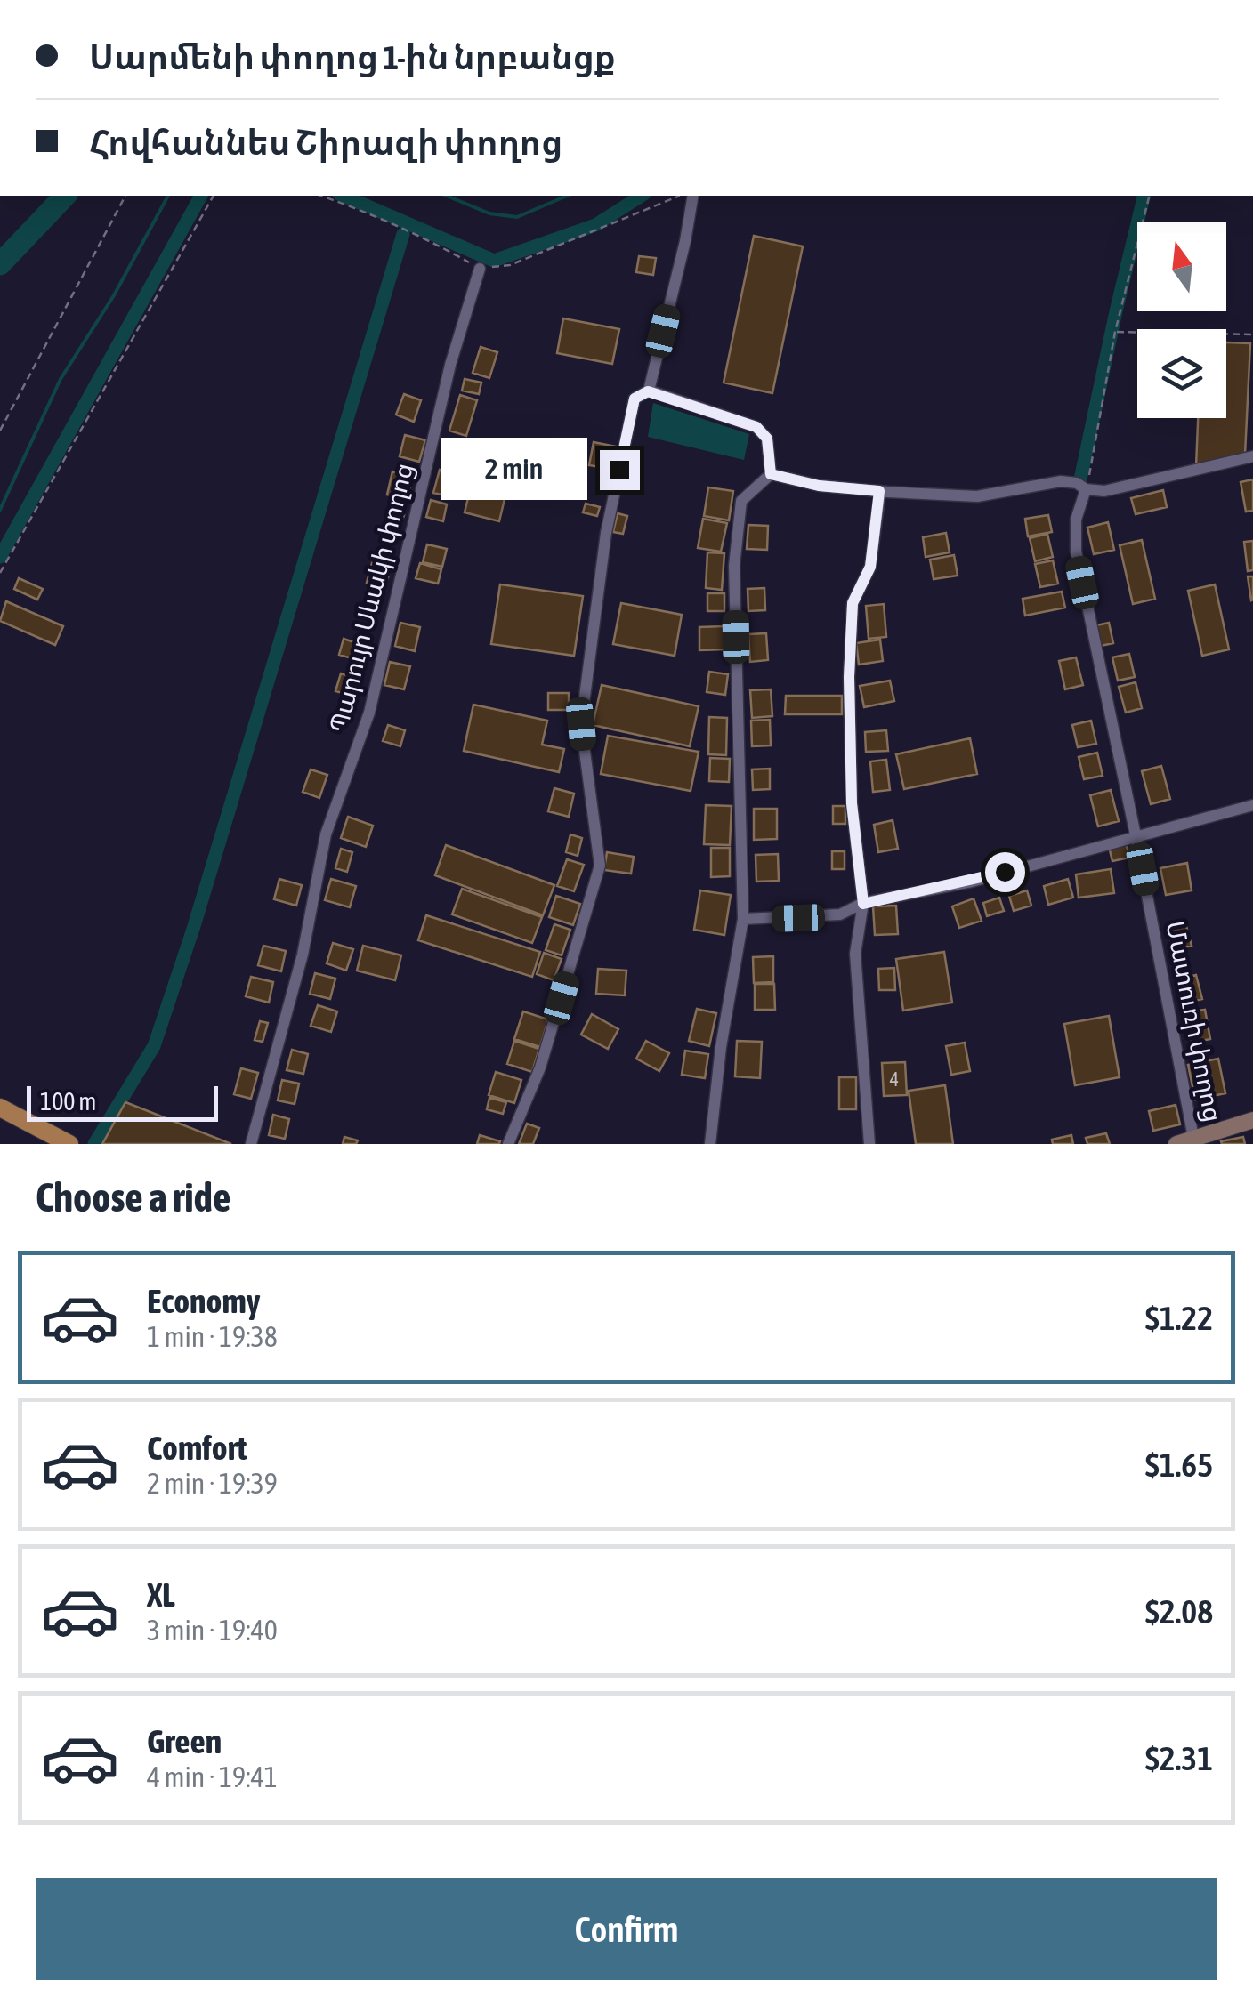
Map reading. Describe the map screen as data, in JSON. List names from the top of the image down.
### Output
{
  "streets": {
    "street": ["Պարույր Սևակի փողոց", "Մատուռի փողոց"]
  },
  "house_numbers": ["4"],
  "scale_bar": "100 m",
  "north": "top",
  "page": {
    "banner": ["Սարմենի փողոց 1-ին նրբանցք", "Հովհաննես Շիրազի փողոց"],
    "bubble": "2 min",
    "scale": "100 m",
    "heading": "Choose a ride",
    "list": [
      {
        "name": "Economy",
        "note": "1 min · 19:38",
        "value": "$1.22"
      },
      {
        "name": "Comfort",
        "note": "2 min · 19:39",
        "value": "$1.65"
      },
      {
        "name": "XL",
        "note": "3 min · 19:40",
        "value": "$2.08"
      },
      {
        "name": "Green",
        "note": "4 min · 19:41",
        "value": "$2.31"
      }
    ],
    "buttons": "Confirm"
  }
}
